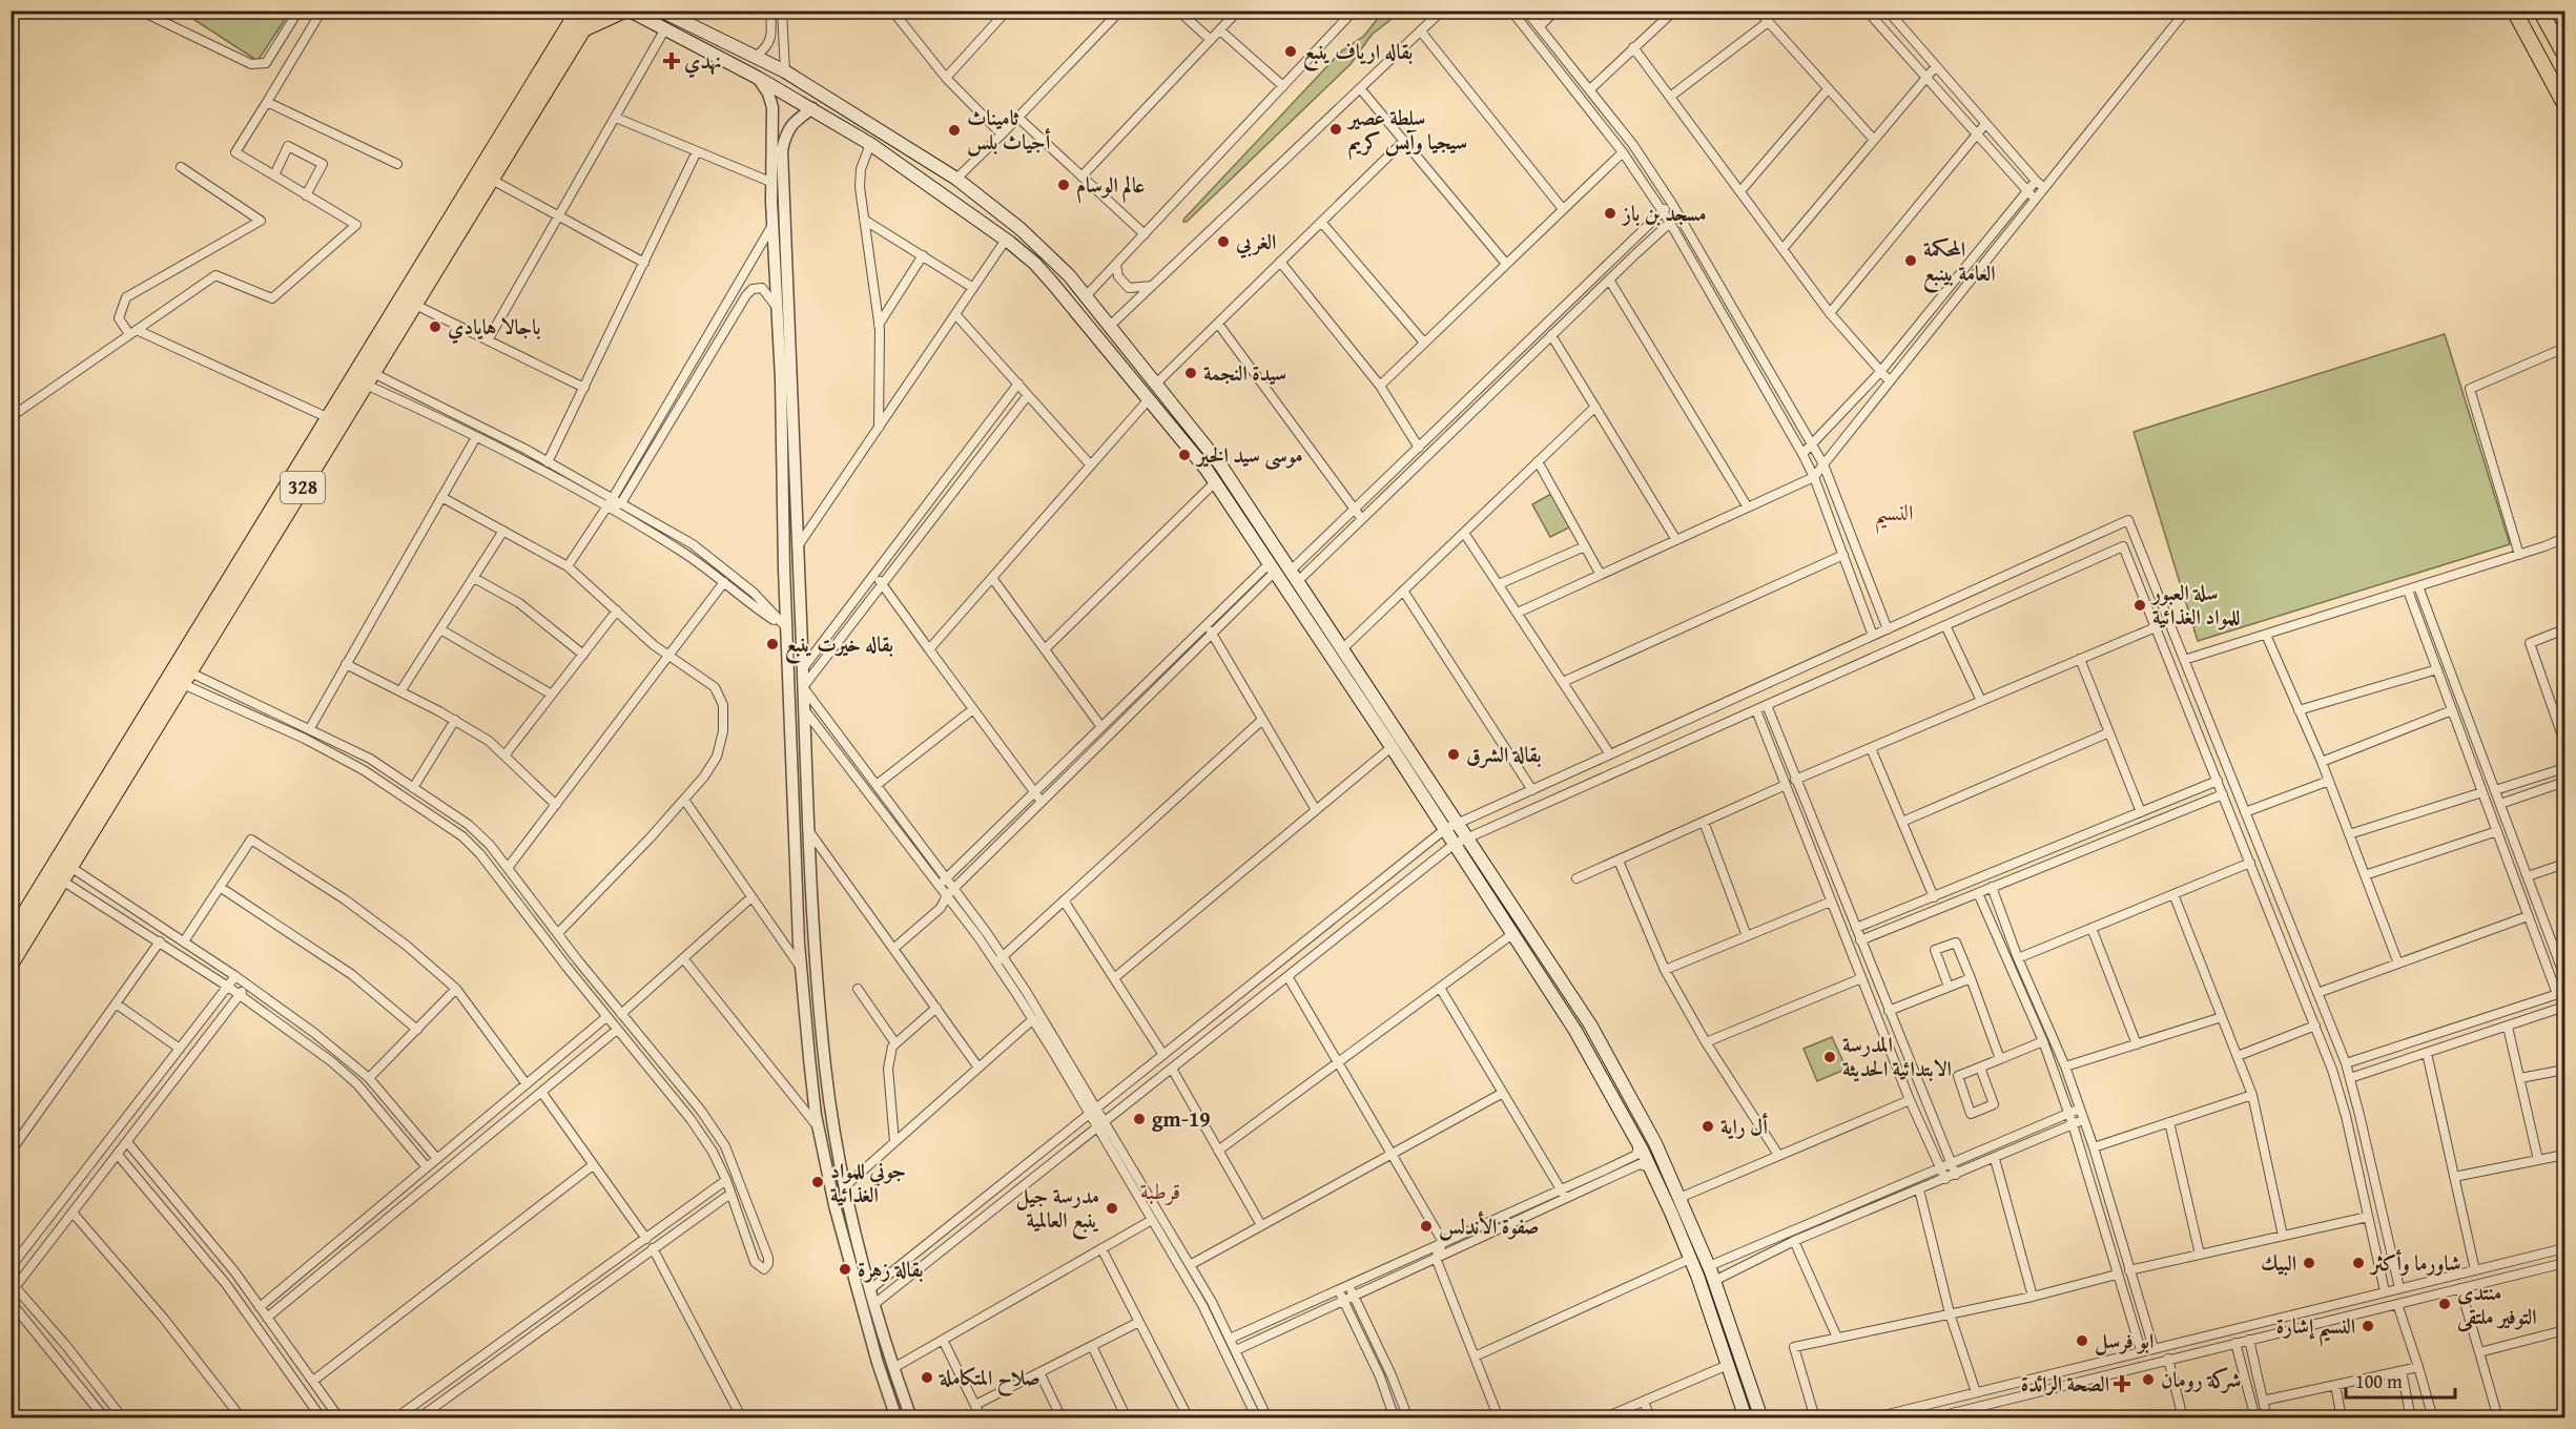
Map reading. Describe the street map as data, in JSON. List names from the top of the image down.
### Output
{
  "streets": {
    "main road": ["328"]
  },
  "districts": ["النسيم", "قرطبة"],
  "places": {
    "other": [
      "بقاله ارياف ينبع",
      "سلطة عصير سيجيا وآيس كريم",
      "ثاميناث أجياث بلس",
      "عالم الوسام",
      "مسجد بن باز",
      "الغربي",
      "المحكمة العامة بينبع",
      "باجالا هايادي",
      "سيدة النجمة",
      "موسى سيد الخير",
      "سلة العبور للمواد الغذائية",
      "بقاله خيرت ينبع",
      "بقالة الشرق",
      "المدرسة الابتدائية الحديثة",
      "gm-19",
      "أل راية",
      "جوني للمواد الغذائية",
      "مدرسة جيل ينبع العالمية",
      "صفوة الأندلس",
      "البيك",
      "شاورما وأكثر",
      "بقالة زهرة",
      "منتدى التوفير ملتقى",
      "النسيم إشارة",
      "ابو فرسل",
      "صلاح المتكاملة",
      "شركة رومان"
    ],
    "health": ["نهدي", "الصحة الرائدة"]
  },
  "scale_bar": "100 m"
}
